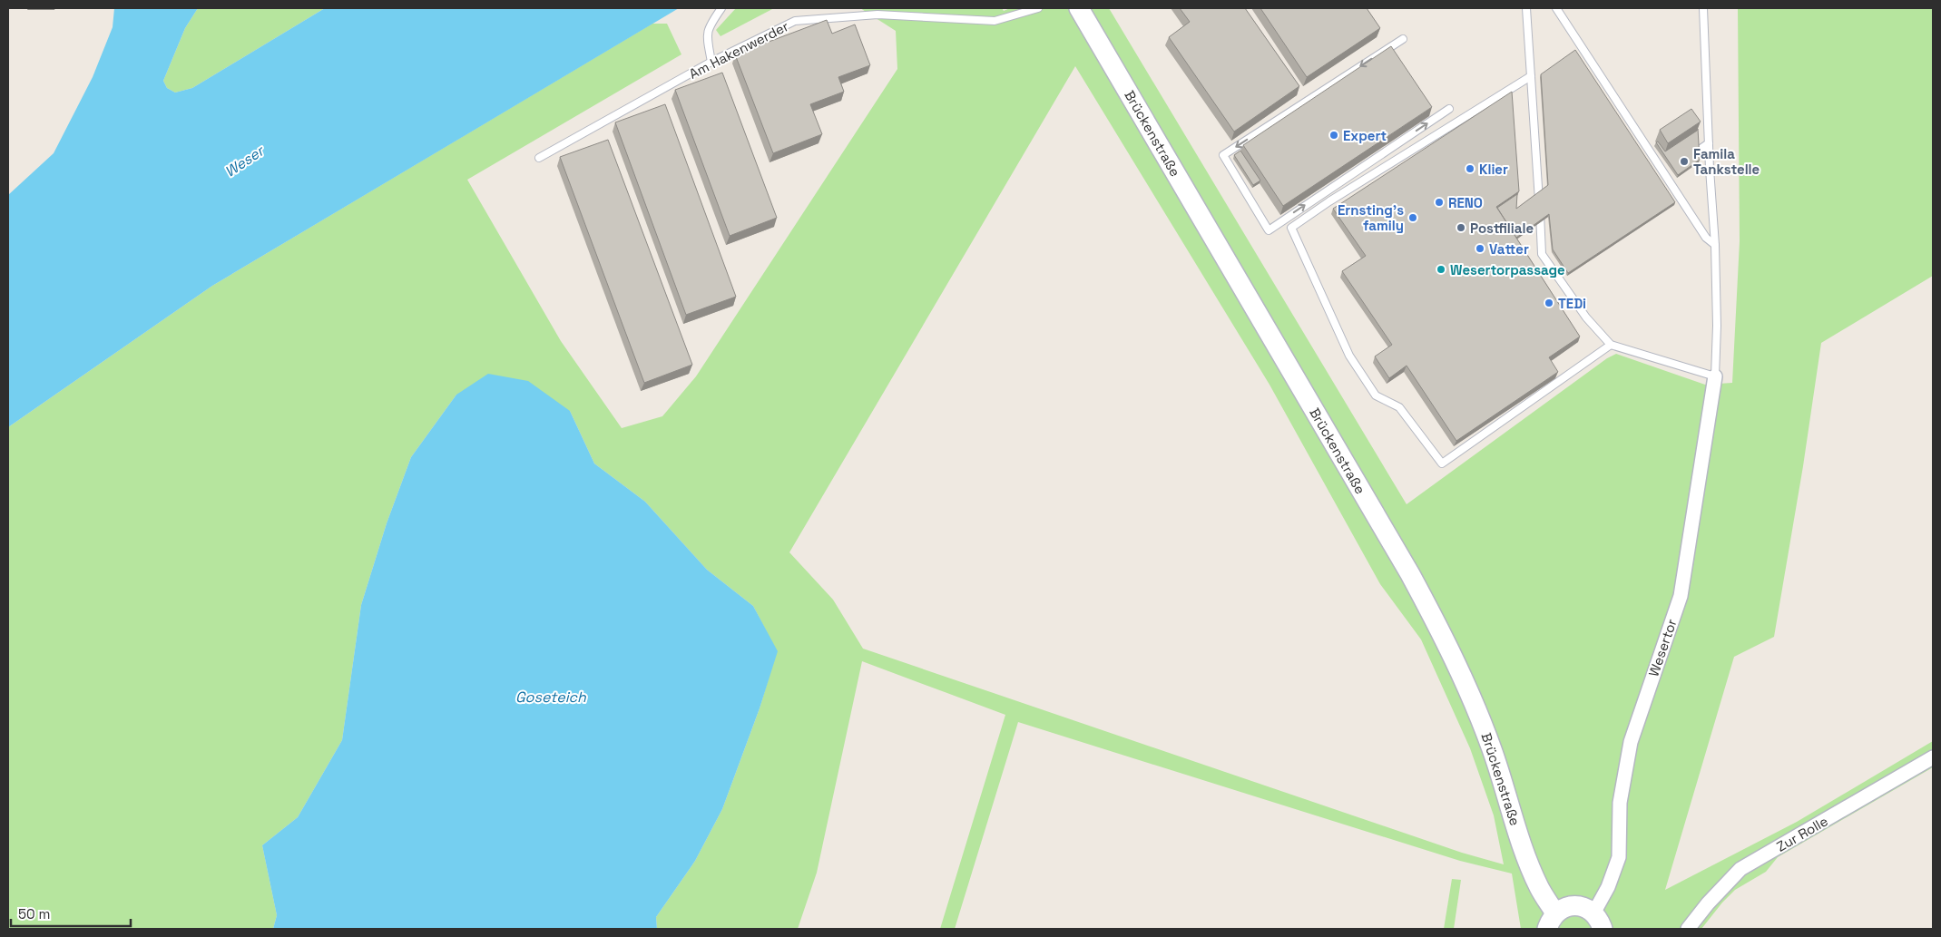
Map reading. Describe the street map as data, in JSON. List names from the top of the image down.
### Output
{
  "streets": {
    "street": ["Brückenstraße", "Wesertor", "Zur Rolle"],
    "lane": ["Am Hakenwerder"]
  },
  "water": ["Weser", "Goseteich"],
  "places": [
    "Expert",
    "Famila Tankstelle",
    "Klier",
    "RENO",
    "Ernsting's family",
    "Postfiliale",
    "Vatter",
    "Wesertorpassage",
    "TEDi"
  ],
  "scale_bar": "50 m"
}
